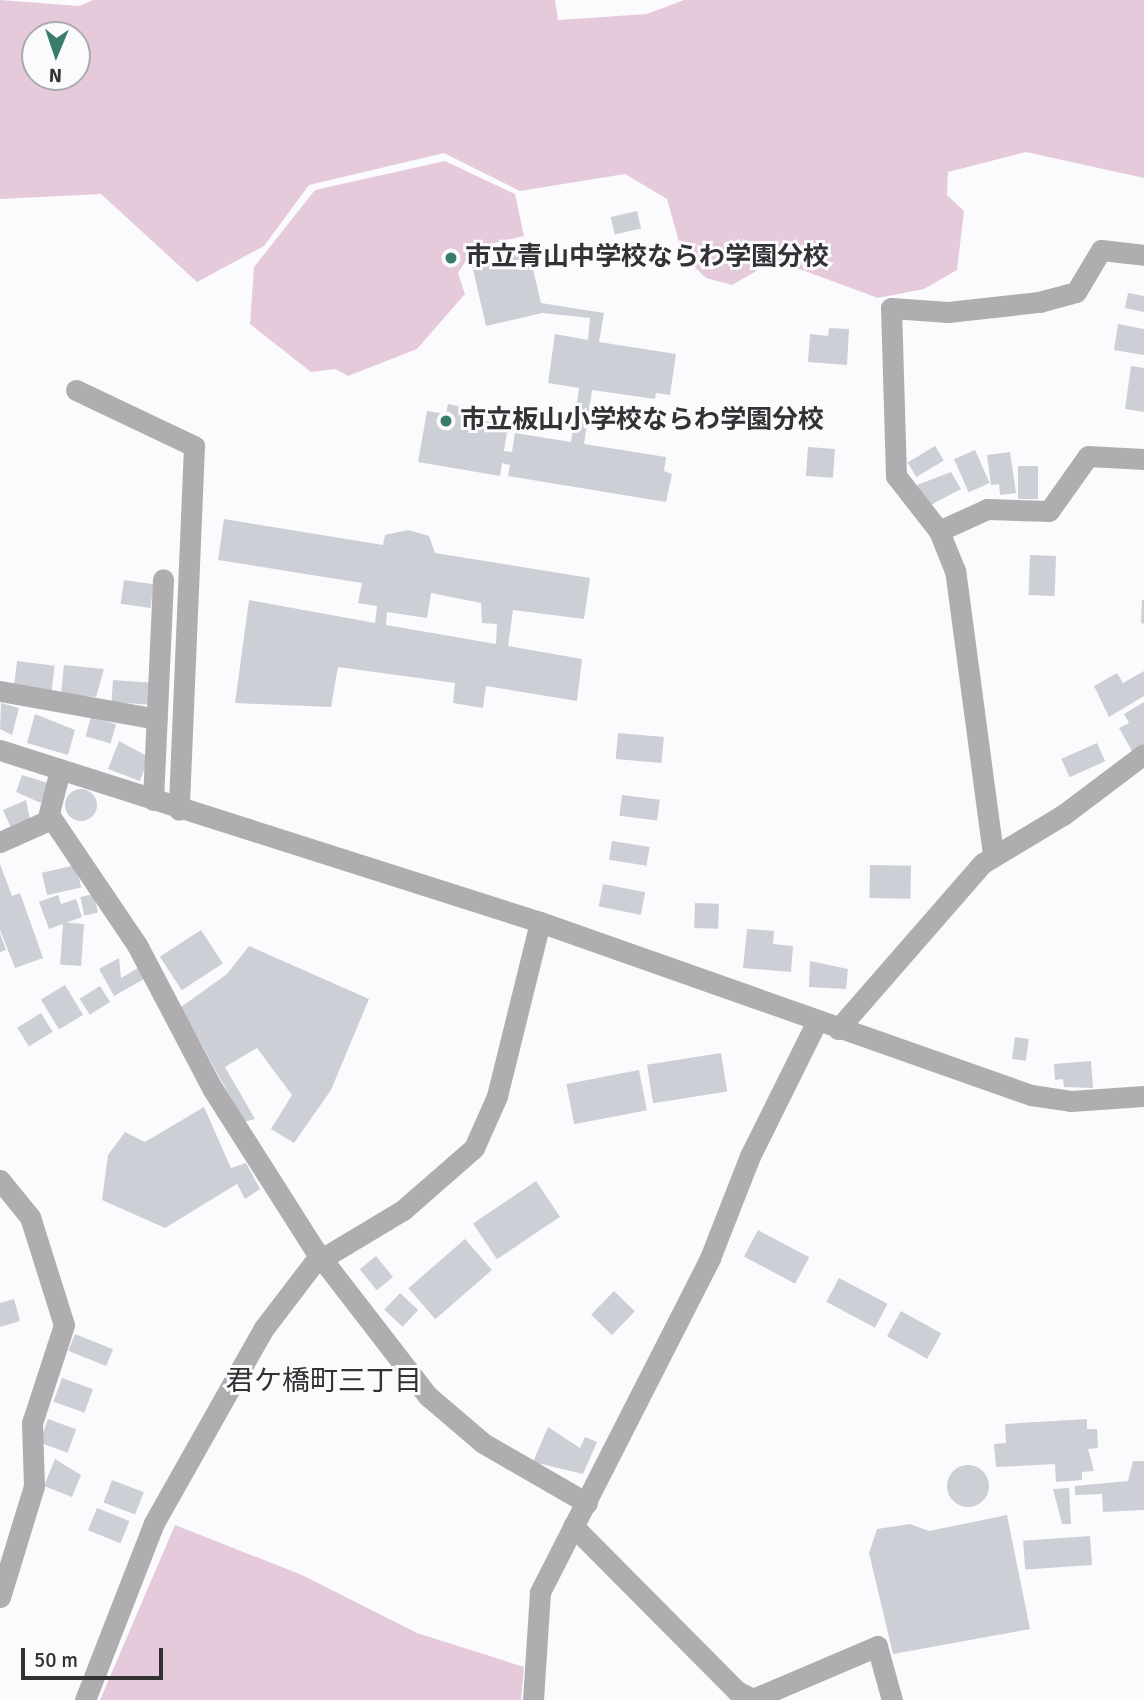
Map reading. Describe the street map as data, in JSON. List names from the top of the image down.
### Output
{
  "districts": ["君ケ橋町三丁目"],
  "places": ["市立青山中学校ならわ学園分校", "市立板山小学校ならわ学園分校"],
  "scale_bar": "50 m",
  "north": "bottom"
}
